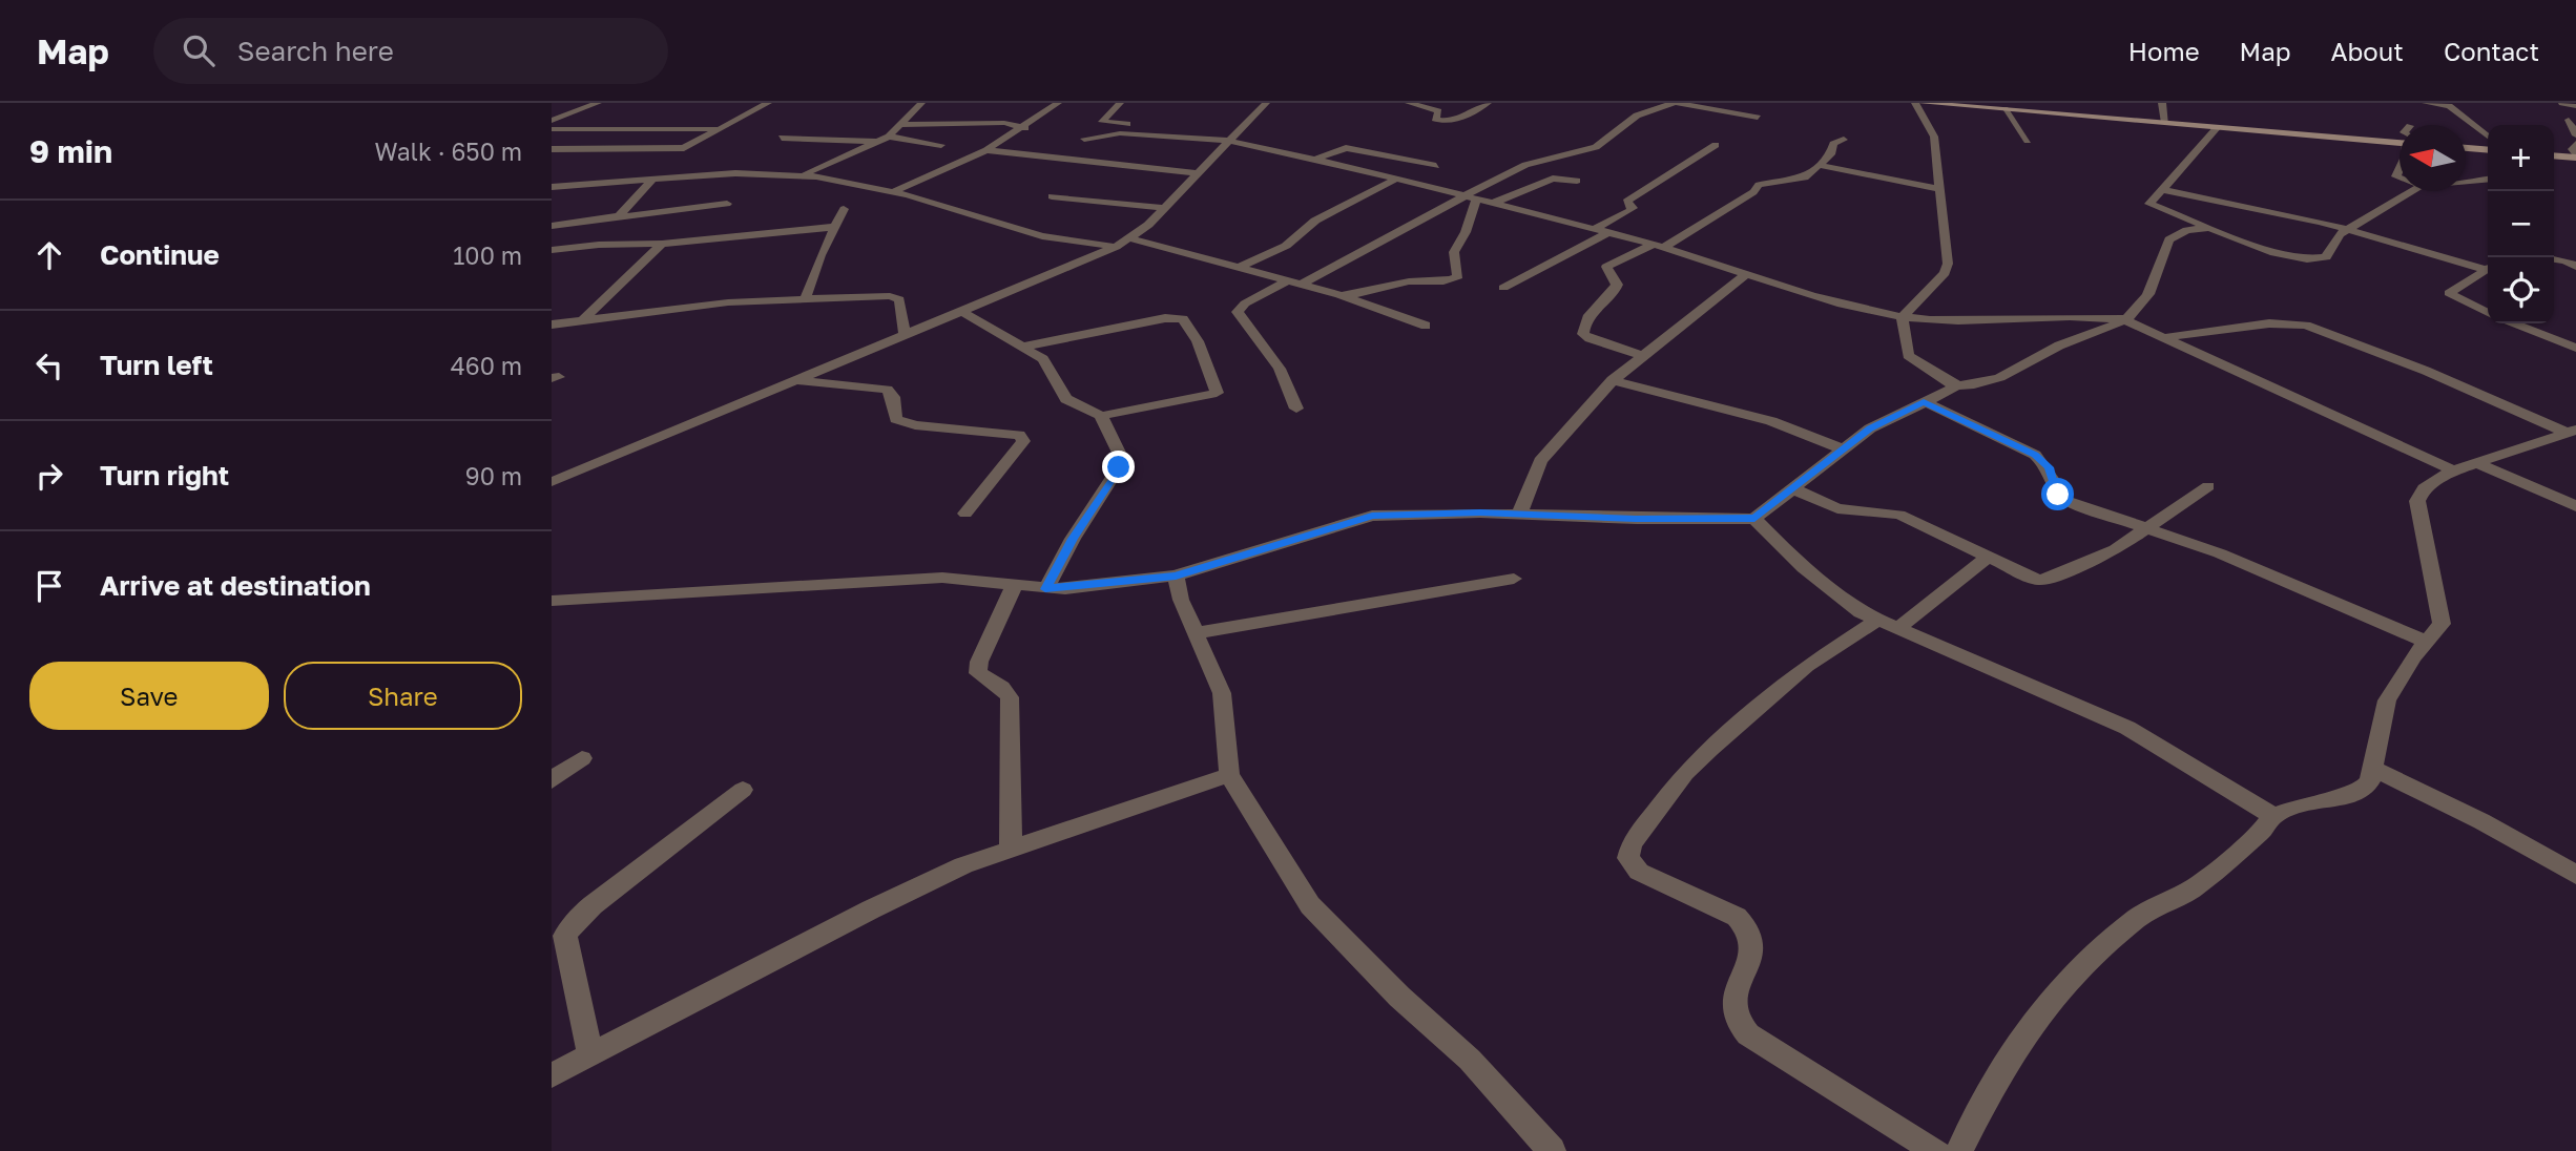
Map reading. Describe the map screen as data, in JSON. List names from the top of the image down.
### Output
{
  "north": "left",
  "page": {
    "header": "Map",
    "search": "Search here",
    "nav": [
      "Home",
      "Map",
      "About",
      "Contact"
    ],
    "heading": ["9 min", "Walk · 650 m"],
    "map_buttons": ["+", "−"],
    "list": [
      ["Continue", "100 m"],
      ["Turn left", "460 m"],
      ["Turn right", "90 m"],
      "Arrive at destination"
    ],
    "buttons": ["Save", "Share"]
  }
}
